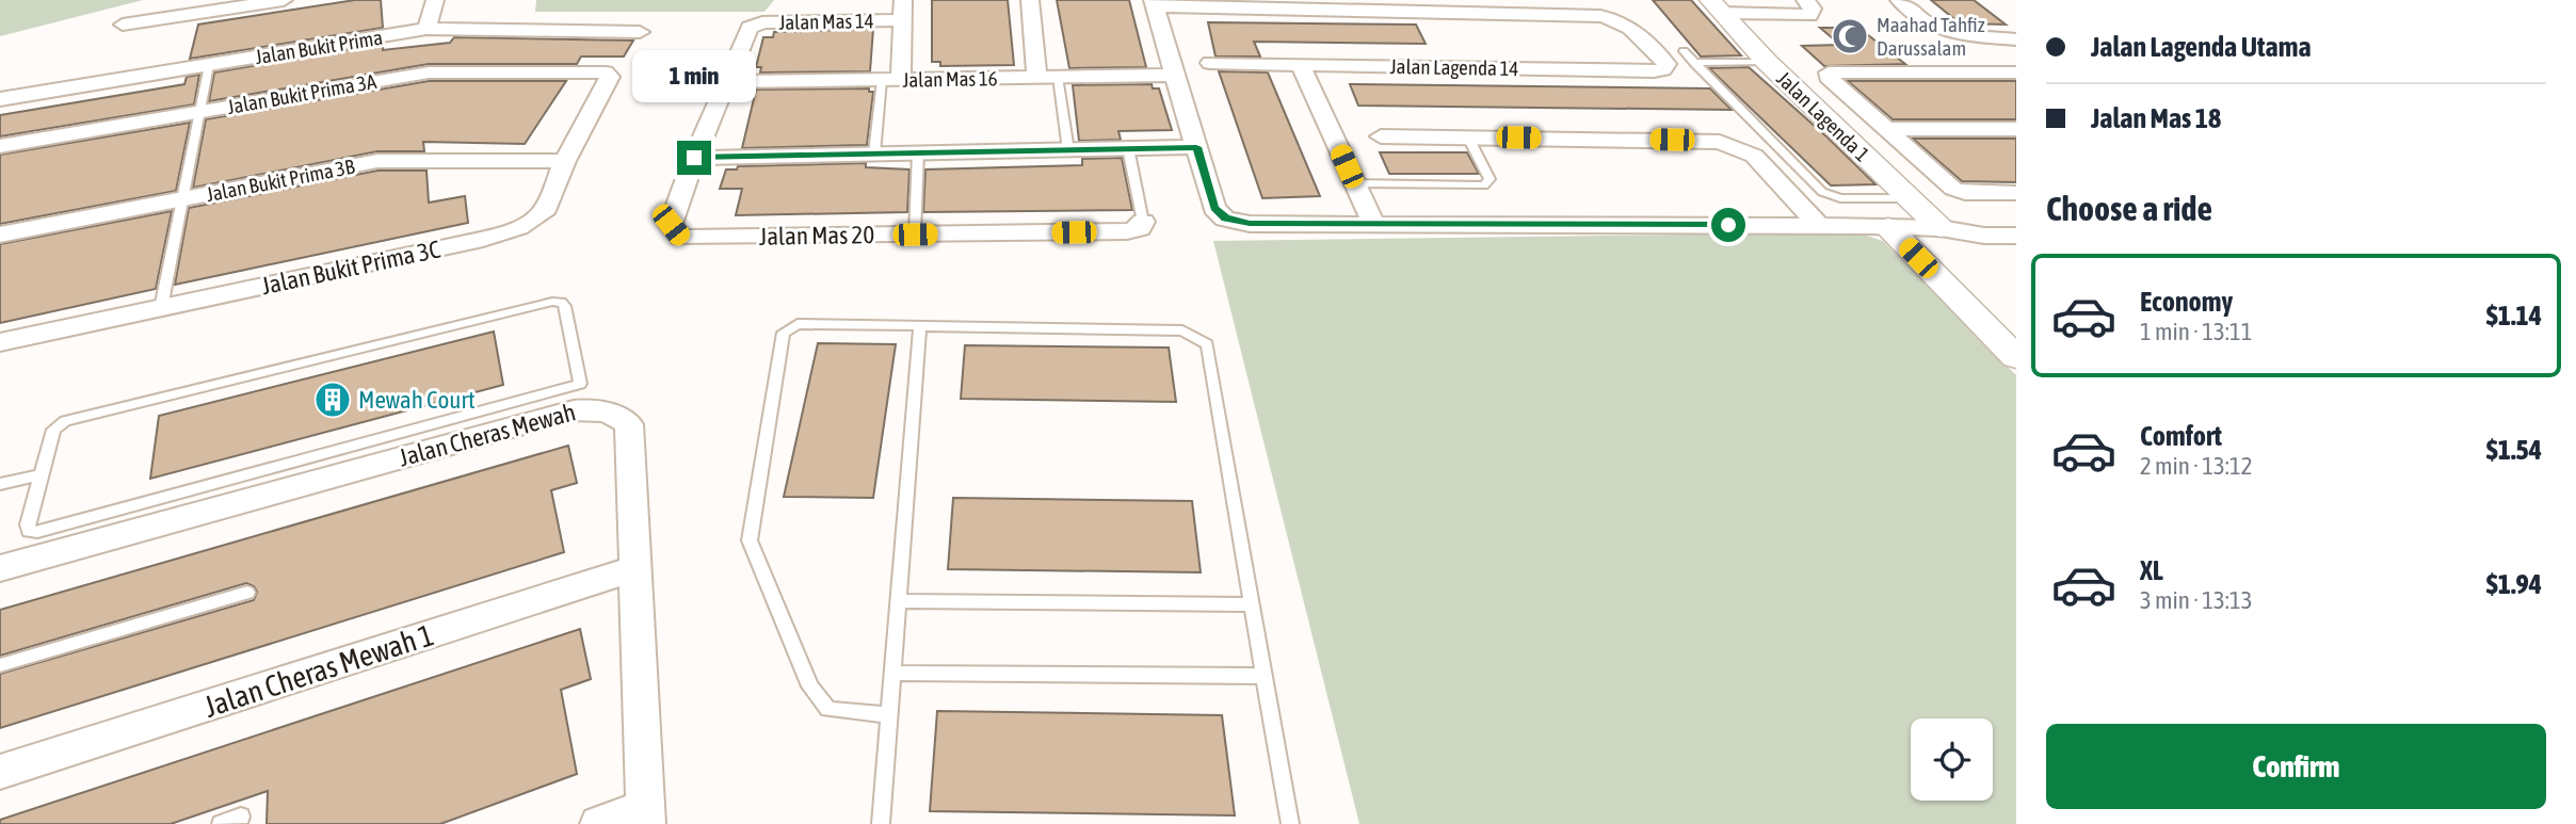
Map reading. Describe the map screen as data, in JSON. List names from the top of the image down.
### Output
{
  "streets": {
    "street": [
      "Jalan Mas 14",
      "Jalan Bukit Prima",
      "Jalan Lagenda 14",
      "Jalan Mas 16",
      "Jalan Bukit Prima 3A",
      "Jalan Lagenda 1",
      "Jalan Bukit Prima 3B",
      "Jalan Mas 20",
      "Jalan Bukit Prima 3C",
      "Jalan Cheras Mewah",
      "Jalan Cheras Mewah 1"
    ]
  },
  "crossings": [
    ["Jalan Bukit Prima 3A", "Jalan Bukit Prima 3C"],
    ["Jalan Bukit Prima 3B", "Jalan Bukit Prima 3C"],
    ["Jalan Cheras Mewah", "Jalan Cheras Mewah 1"]
  ],
  "places": {
    "mosque": ["Maahad Tahfiz Darussalam"],
    "building": ["Mewah Court"]
  },
  "page": {
    "banner": ["Jalan Lagenda Utama", "Jalan Mas 18"],
    "bubble": "1 min",
    "heading": "Choose a ride",
    "list": [
      {
        "name": "Economy",
        "note": "1 min · 13:11",
        "value": "$1.14"
      },
      {
        "name": "Comfort",
        "note": "2 min · 13:12",
        "value": "$1.54"
      },
      {
        "name": "XL",
        "note": "3 min · 13:13",
        "value": "$1.94"
      }
    ],
    "buttons": "Confirm"
  }
}
